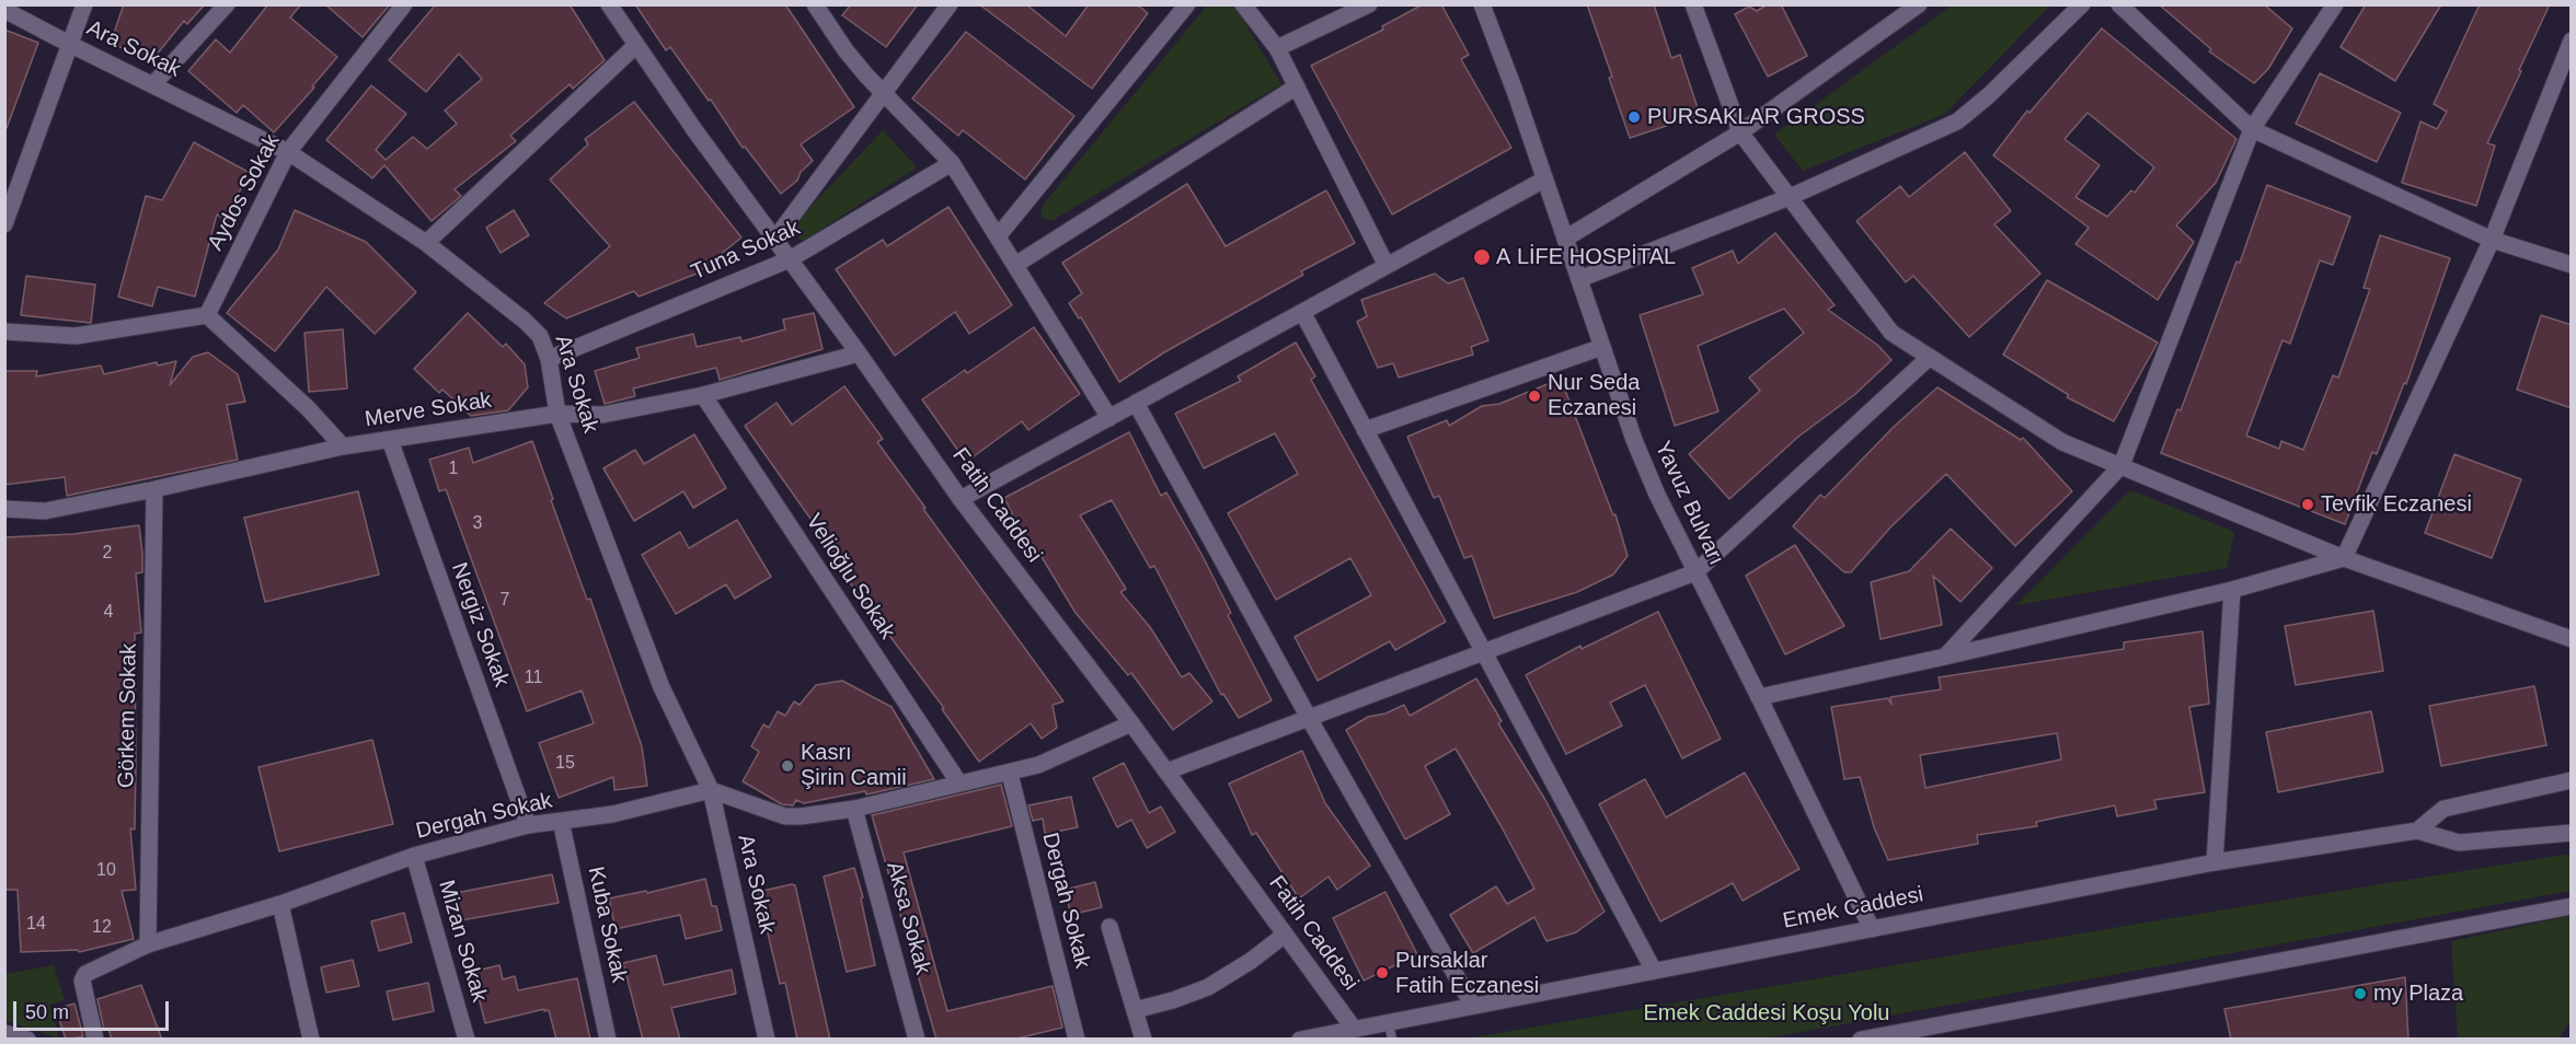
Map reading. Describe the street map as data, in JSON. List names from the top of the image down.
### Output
{
  "streets": {
    "street": [
      "Ara Sokak",
      "Aydos Sokak",
      "Tuna Sokak",
      "Merve Sokak",
      "Yavuz Bulvarı",
      "Fatih Caddesi",
      "Velioğlu Sokak",
      "Nergiz Sokak",
      "Görkem Sokak",
      "Dergah Sokak",
      "Emek Caddesi",
      "Aksa Sokak",
      "Kuba Sokak",
      "Mizan Sokak"
    ]
  },
  "crossings": [
    ["Ara Sokak", "Aydos Sokak"],
    ["Ara Sokak", "Tuna Sokak"],
    ["Ara Sokak", "Merve Sokak"],
    ["Ara Sokak", "Dergah Sokak"],
    ["Tuna Sokak", "Fatih Caddesi"],
    ["Merve Sokak", "Fatih Caddesi"],
    ["Merve Sokak", "Velioğlu Sokak"],
    ["Merve Sokak", "Nergiz Sokak"],
    ["Merve Sokak", "Görkem Sokak"],
    ["Yavuz Bulvarı", "Emek Caddesi"],
    ["Fatih Caddesi", "Emek Caddesi"],
    ["Nergiz Sokak", "Dergah Sokak"],
    ["Görkem Sokak", "Dergah Sokak"],
    ["Dergah Sokak", "Kuba Sokak"],
    ["Dergah Sokak", "Mizan Sokak"]
  ],
  "parks": ["Emek Caddesi Koşu Yolu"],
  "places": [
    "PURSAKLAR GROSS",
    "A LİFE HOSPİTAL",
    "Nur Seda Eczanesi",
    "Tevfik Eczanesi",
    "Kasrı Şirin Camii",
    "Pursaklar Fatih Eczanesi",
    "my Plaza"
  ],
  "house_numbers": [
    "1",
    "3",
    "2",
    "7",
    "4",
    "11",
    "15",
    "10",
    "14",
    "12"
  ],
  "scale_bar": "50 m"
}
